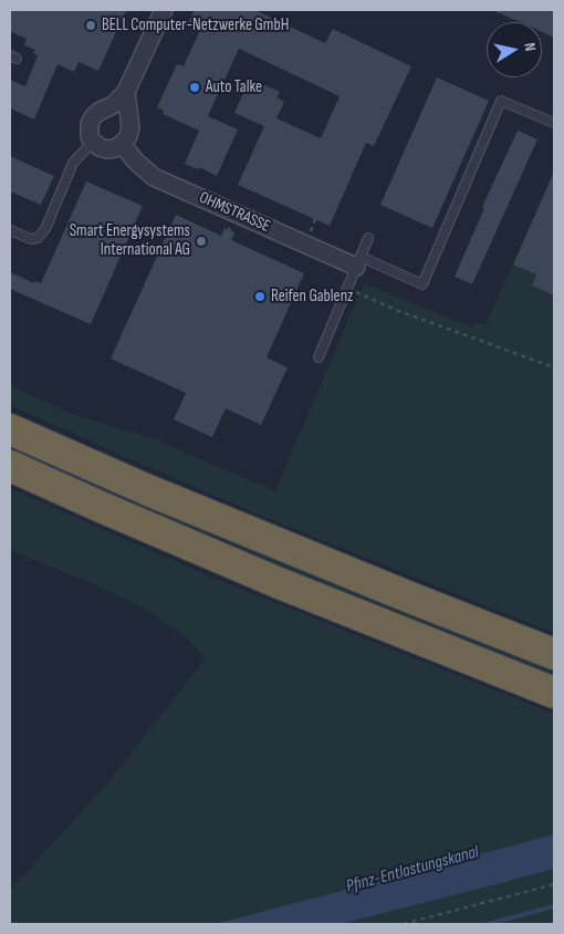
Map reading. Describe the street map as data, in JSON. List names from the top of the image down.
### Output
{
  "streets": {
    "street": ["OHMSTRASSE"]
  },
  "water": ["Pfinz-Entlastungskanal"],
  "places": [
    "BELL Computer-Netzwerke GmbH",
    "Auto Talke",
    "Smart Energysystems International AG",
    "Reifen Gablenz"
  ],
  "north": "right"
}
